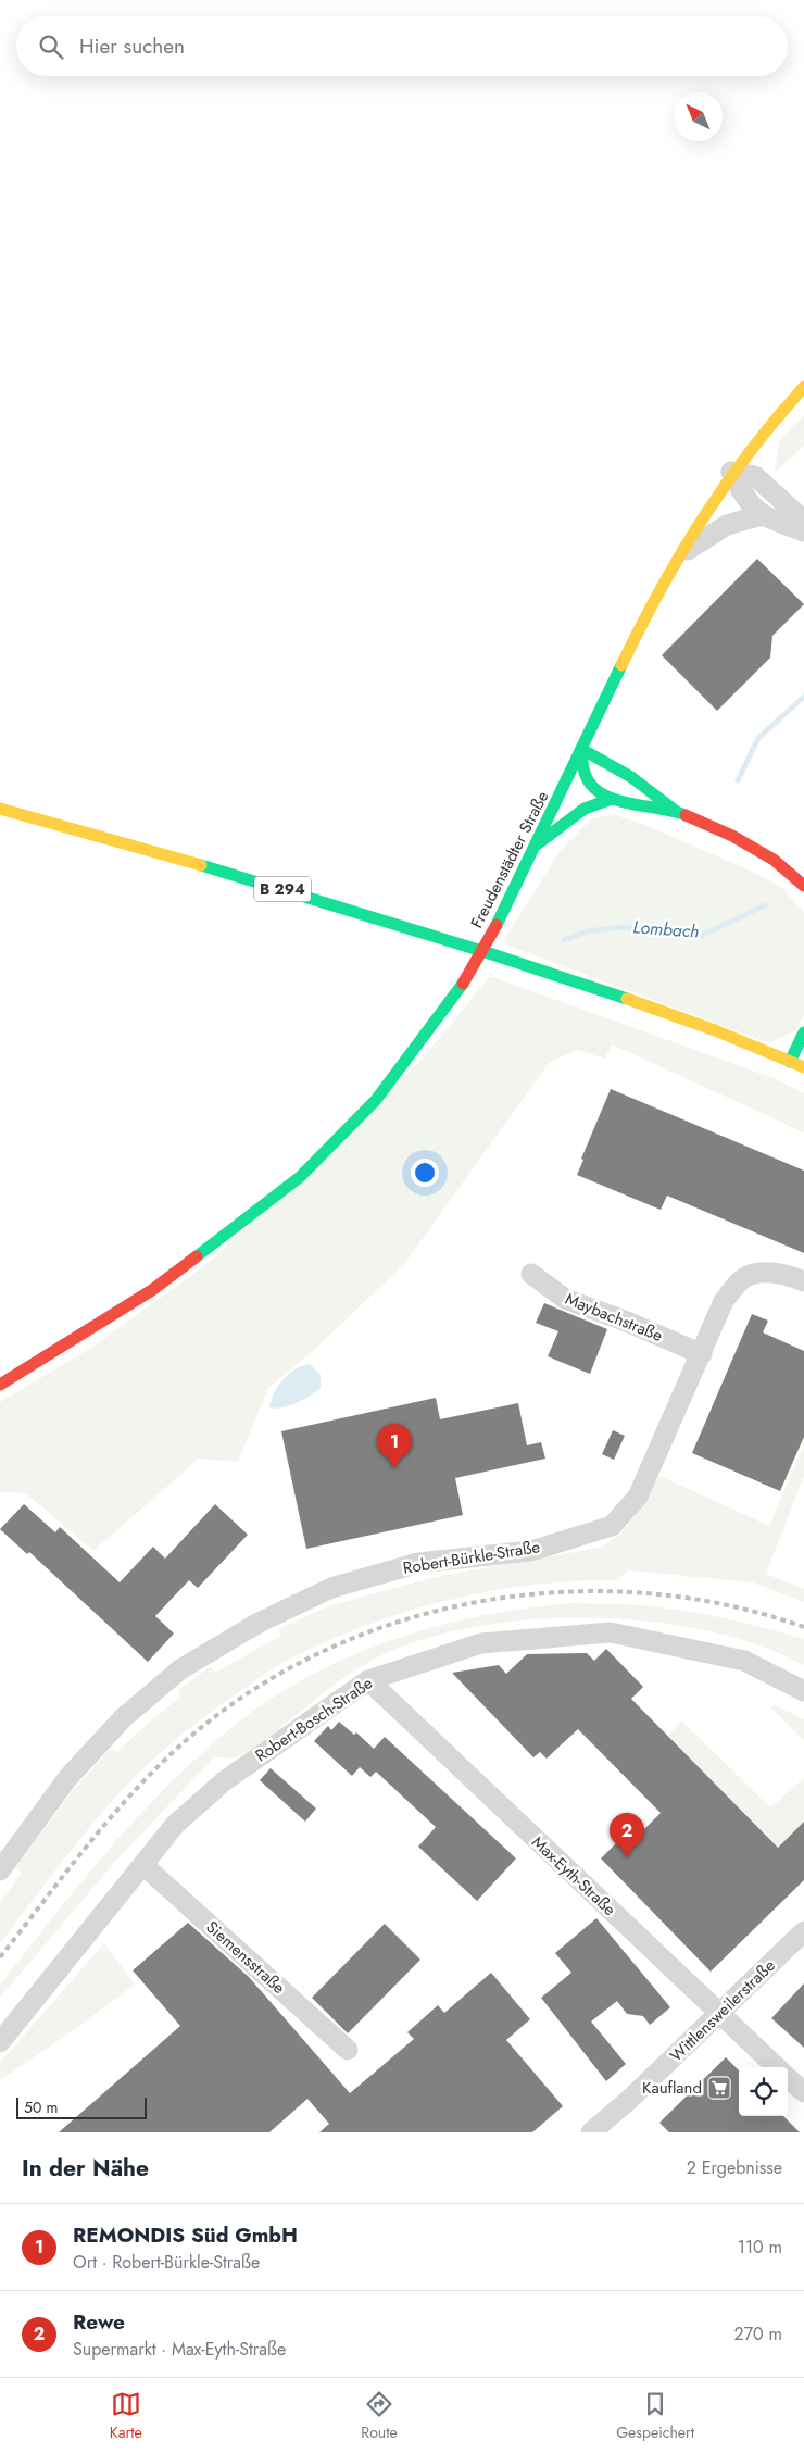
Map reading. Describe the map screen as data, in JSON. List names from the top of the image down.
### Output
{
  "streets": {
    "main road": ["Freudenstädter Straße", "B 294"],
    "street": [
      "Maybachstraße",
      "Robert-Bürkle-Straße",
      "Robert-Bosch-Straße",
      "Max-Eyth-Straße",
      "Siemensstraße",
      "Wittlensweilerstraße"
    ]
  },
  "crossings": [
    ["Maybachstraße", "Robert-Bürkle-Straße"],
    ["Robert-Bosch-Straße", "Max-Eyth-Straße"],
    ["Robert-Bosch-Straße", "Siemensstraße"],
    ["Max-Eyth-Straße", "Wittlensweilerstraße"]
  ],
  "water": ["Lombach"],
  "places": {
    "supermarket": ["Kaufland"]
  },
  "scale_bar": "50 m",
  "north": "top left",
  "page": {
    "search": "Hier suchen",
    "pins": ["1", "2"],
    "scale": "50 m",
    "heading": ["In der Nähe", "2 Ergebnisse"],
    "list": [
      {
        "mark": "1",
        "name": "REMONDIS Süd GmbH",
        "note": "Ort · Robert-Bürkle-Straße",
        "value": "110 m"
      },
      {
        "mark": "2",
        "name": "Rewe",
        "note": "Supermarkt · Max-Eyth-Straße",
        "value": "270 m"
      }
    ],
    "nav": ["Karte", "Route", "Gespeichert"]
  }
}
